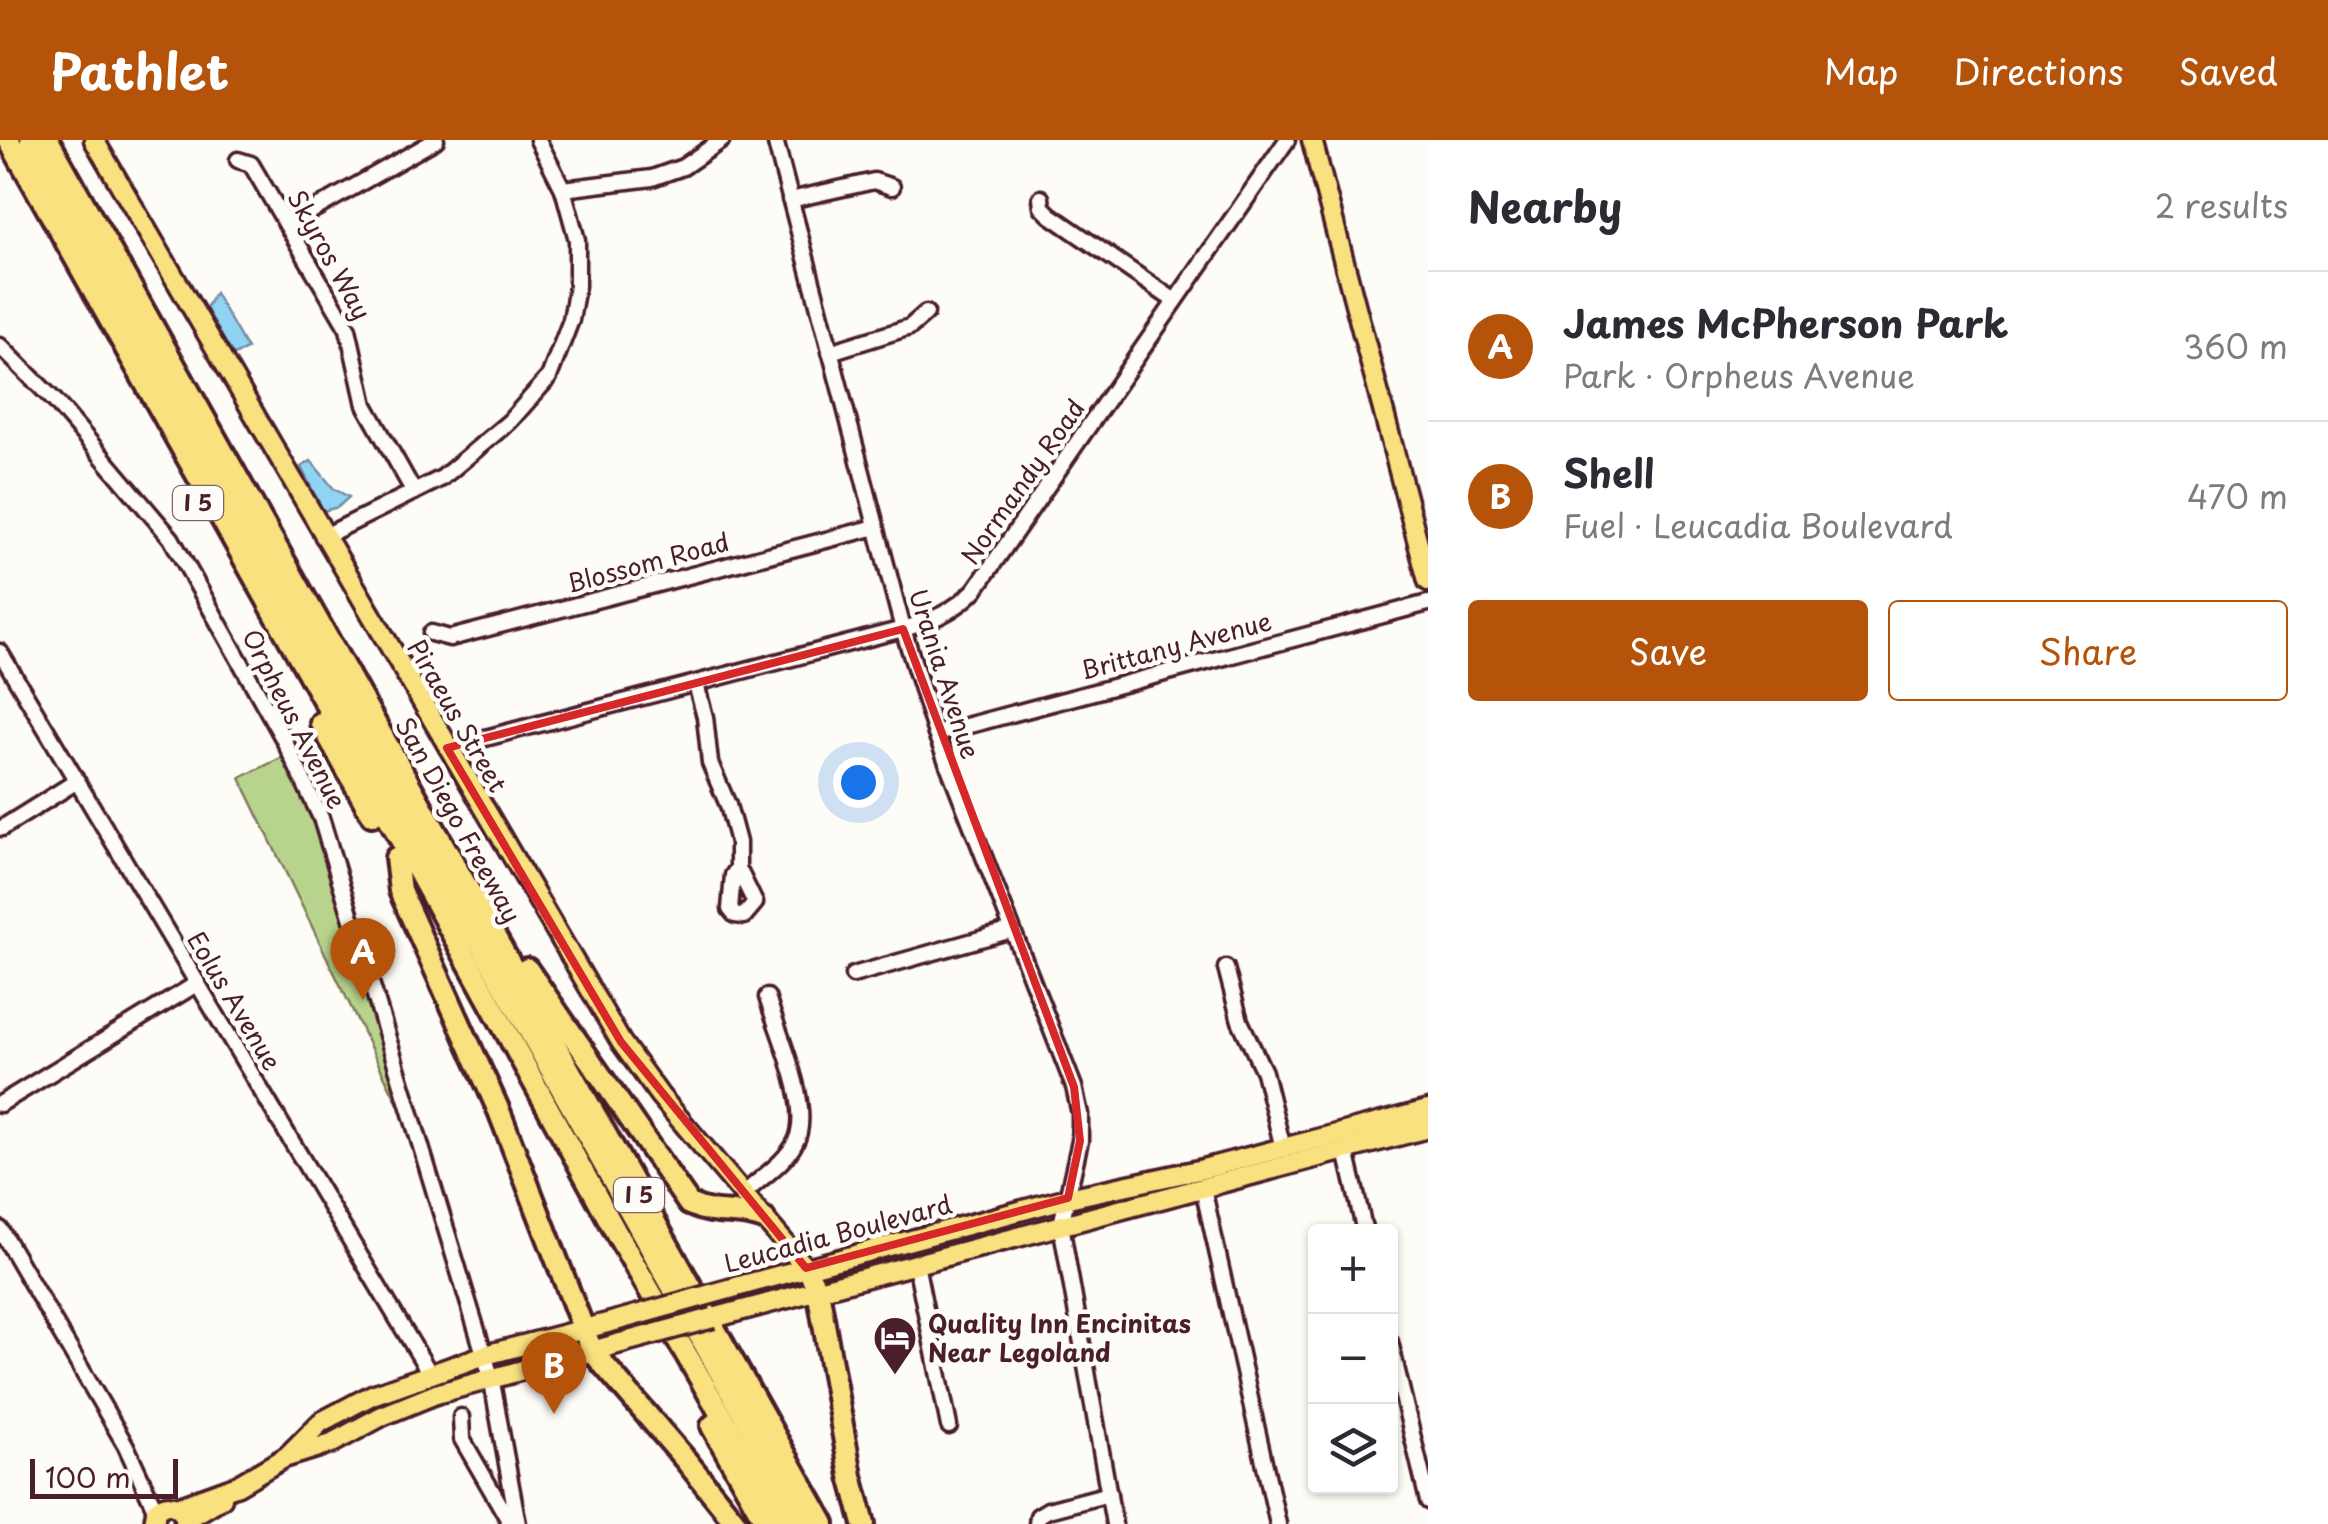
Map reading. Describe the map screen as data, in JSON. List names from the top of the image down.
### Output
{
  "streets": {
    "highway": ["I 5", "San Diego Freeway"],
    "main road": ["Piraeus Street", "Leucadia Boulevard"],
    "street": [
      "Skyros Way",
      "Normandy Road",
      "Blossom Road",
      "Brittany Avenue",
      "Urania Avenue",
      "Orpheus Avenue",
      "Eolus Avenue"
    ]
  },
  "crossings": [
    ["Normandy Road", "Urania Avenue"],
    ["Normandy Road", "Piraeus Street"],
    ["Blossom Road", "Urania Avenue"],
    ["Brittany Avenue", "Urania Avenue"],
    ["Urania Avenue", "Leucadia Boulevard"],
    ["Piraeus Street", "Leucadia Boulevard"],
    ["Orpheus Avenue", "Leucadia Boulevard"],
    ["Eolus Avenue", "Leucadia Boulevard"]
  ],
  "places": {
    "hotel": ["Quality Inn Encinitas Near Legoland"]
  },
  "scale_bar": "100 m",
  "page": {
    "header": "Pathlet",
    "nav": ["Map", "Directions", "Saved"],
    "heading": ["Nearby", "2 results"],
    "list": [
      {
        "mark": "A",
        "name": "James McPherson Park",
        "note": "Park · Orpheus Avenue",
        "value": "360 m"
      },
      {
        "mark": "B",
        "name": "Shell",
        "note": "Fuel · Leucadia Boulevard",
        "value": "470 m"
      }
    ],
    "buttons": ["Save", "Share"],
    "pins": ["A", "B"],
    "map_buttons": ["+", "−"],
    "scale": "100 m"
  }
}
